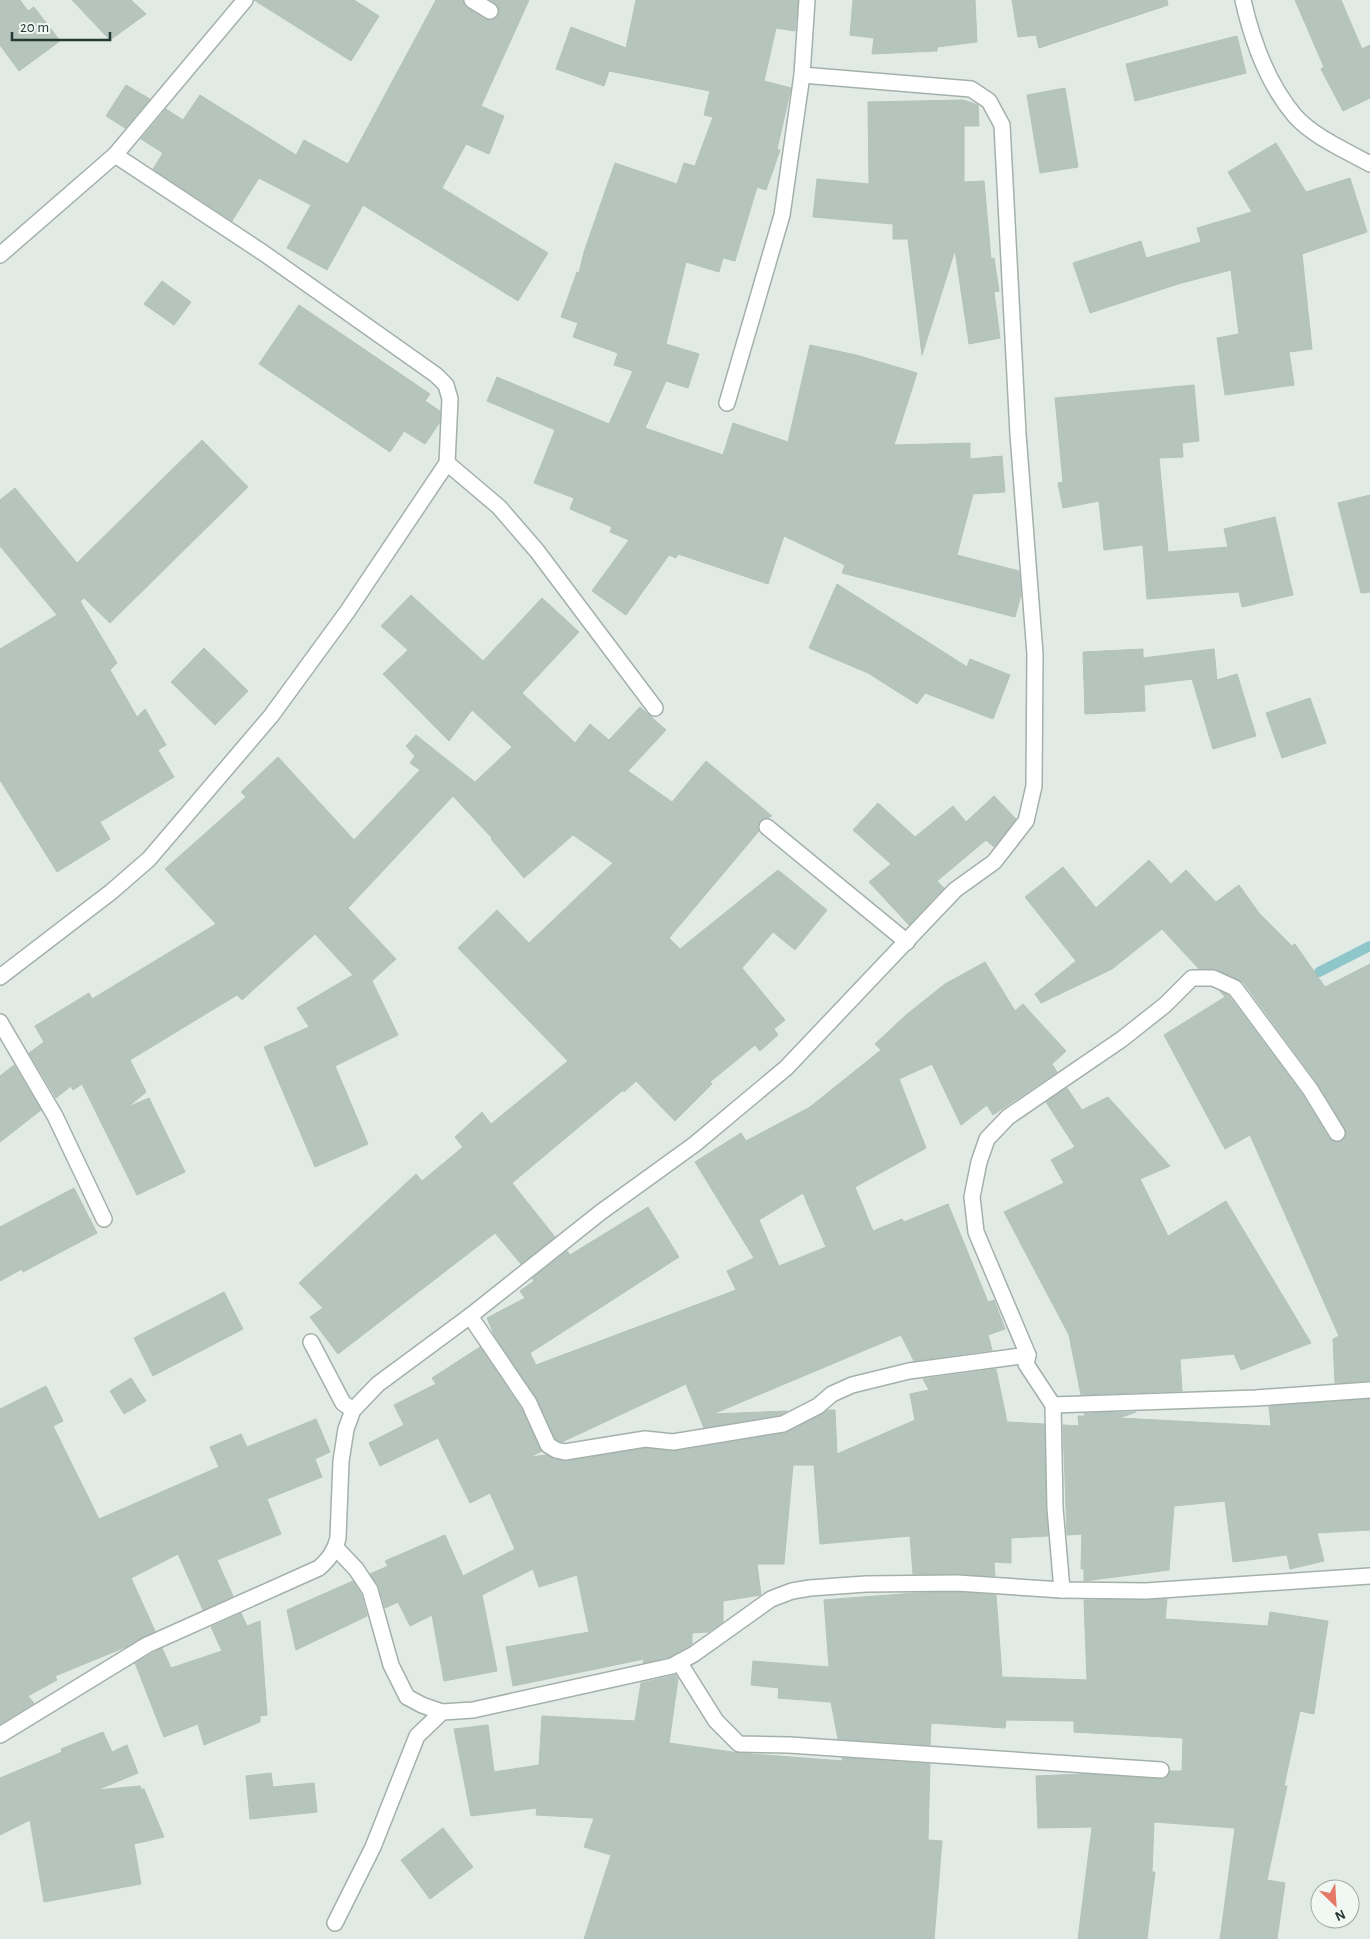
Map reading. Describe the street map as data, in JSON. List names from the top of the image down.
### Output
{
  "scale_bar": "20 m",
  "north": "bottom right"
}
